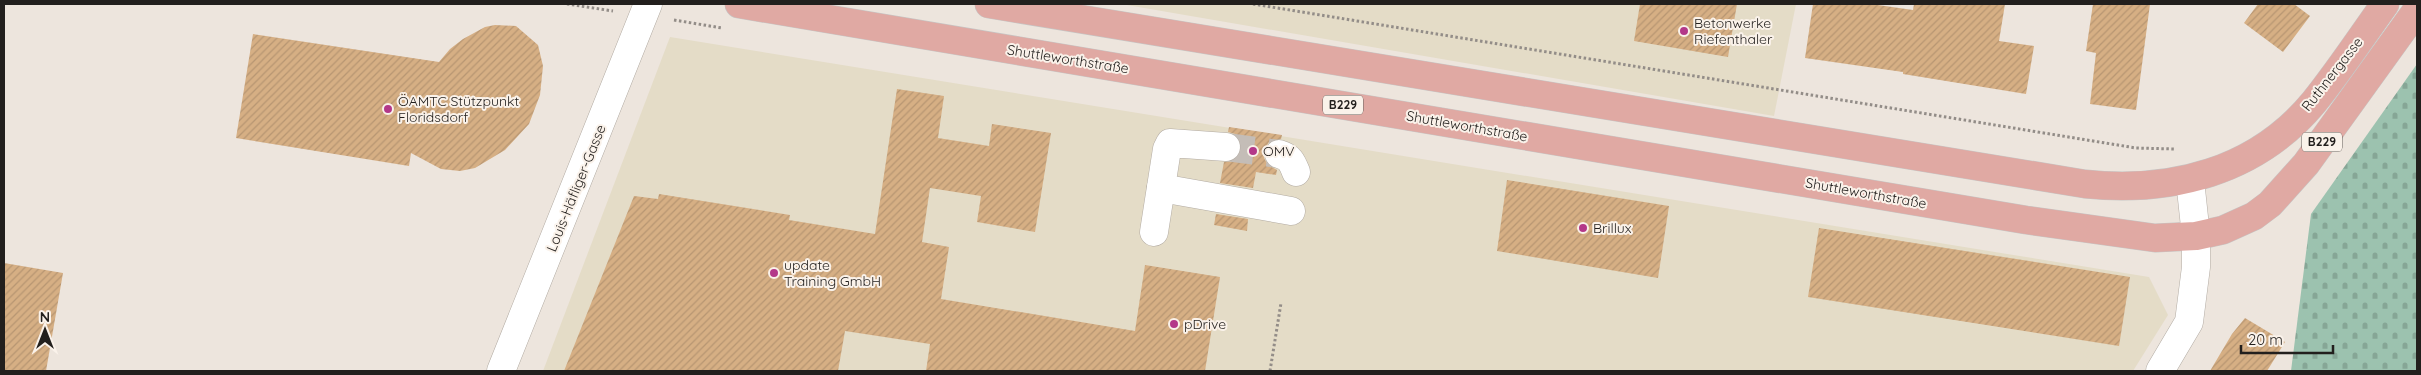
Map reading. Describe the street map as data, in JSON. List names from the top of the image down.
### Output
{
  "streets": {
    "main road": ["Shuttleworthstraße", "Ruthnergasse", "B229"],
    "street": ["Louis-Häfliger-Gasse"]
  },
  "crossings": [
    ["Shuttleworthstraße", "B229"],
    ["Ruthnergasse", "B229"]
  ],
  "places": [
    "Betonwerke Riefenthaler",
    "ÖAMTC Stützpunkt Floridsdorf",
    "OMV",
    "Brillux",
    "update Training GmbH",
    "pDrive"
  ],
  "scale_bar": "20 m",
  "north": "top"
}
